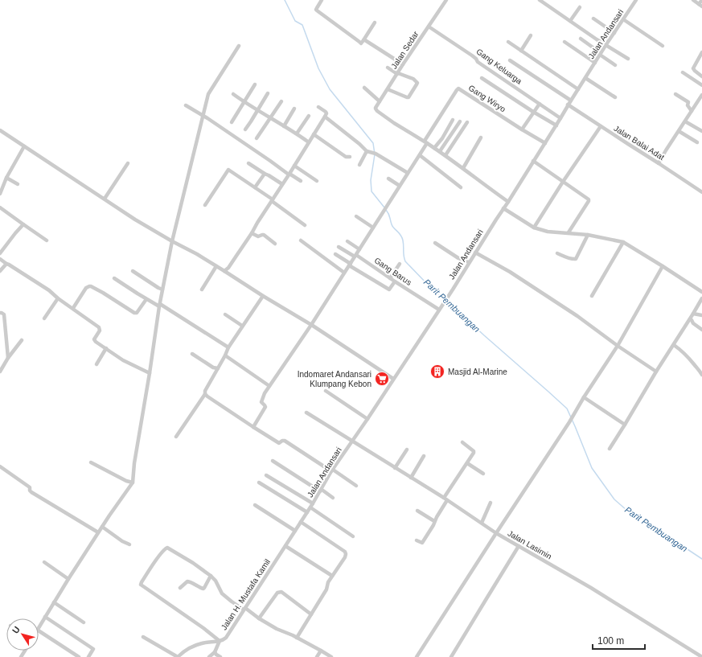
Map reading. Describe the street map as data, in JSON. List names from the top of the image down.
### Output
{
  "streets": {
    "street": [
      "Jalan Andansari",
      "Jalan Sedar",
      "Gang Keluarga",
      "Gang Wiryo",
      "Jalan Balai Adat",
      "Gang Barus",
      "Jalan Lasimin",
      "Jalan H. Mustafa Kamil"
    ]
  },
  "crossings": [
    ["Jalan Andansari", "Gang Keluarga"],
    ["Jalan Andansari", "Gang Wiryo"],
    ["Jalan Andansari", "Jalan Balai Adat"],
    ["Jalan Andansari", "Gang Barus"],
    ["Jalan Andansari", "Jalan Lasimin"],
    ["Jalan Andansari", "Jalan H. Mustafa Kamil"],
    ["Jalan Sedar", "Gang Keluarga"],
    ["Jalan Sedar", "Gang Wiryo"]
  ],
  "water": ["Parit Pembuangan"],
  "places": {
    "building": ["Masjid Al-Marine"],
    "supermarket": ["Indomaret Andansari Klumpang Kebon"]
  },
  "scale_bar": "100 m",
  "north": "top left"
}
